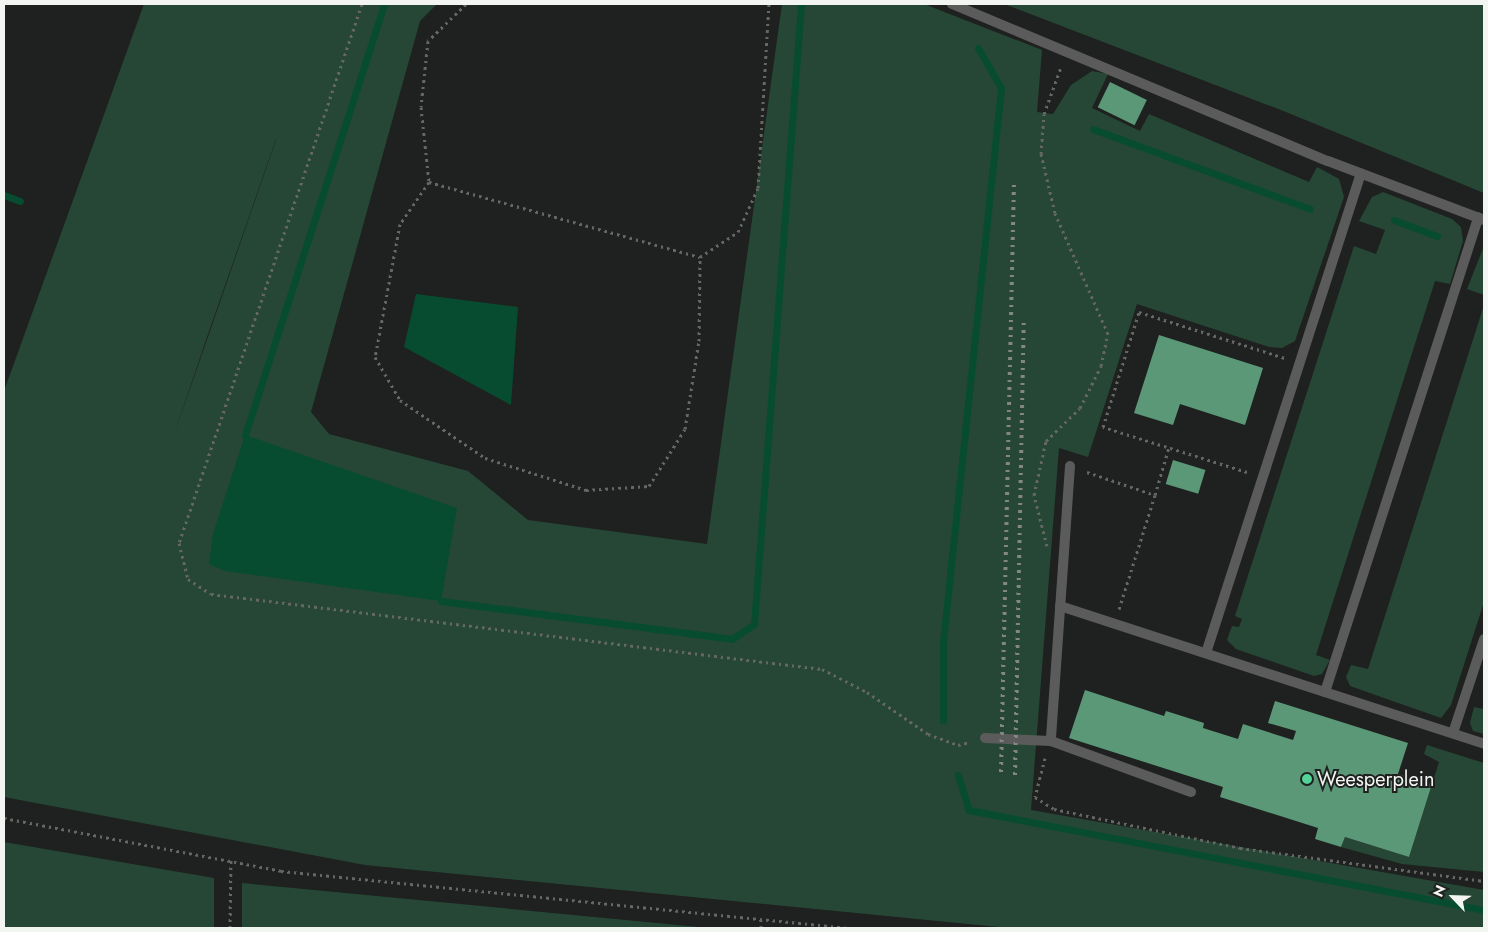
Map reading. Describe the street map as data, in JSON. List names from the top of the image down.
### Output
{
  "places": ["Weesperplein"],
  "north": "top left"
}
